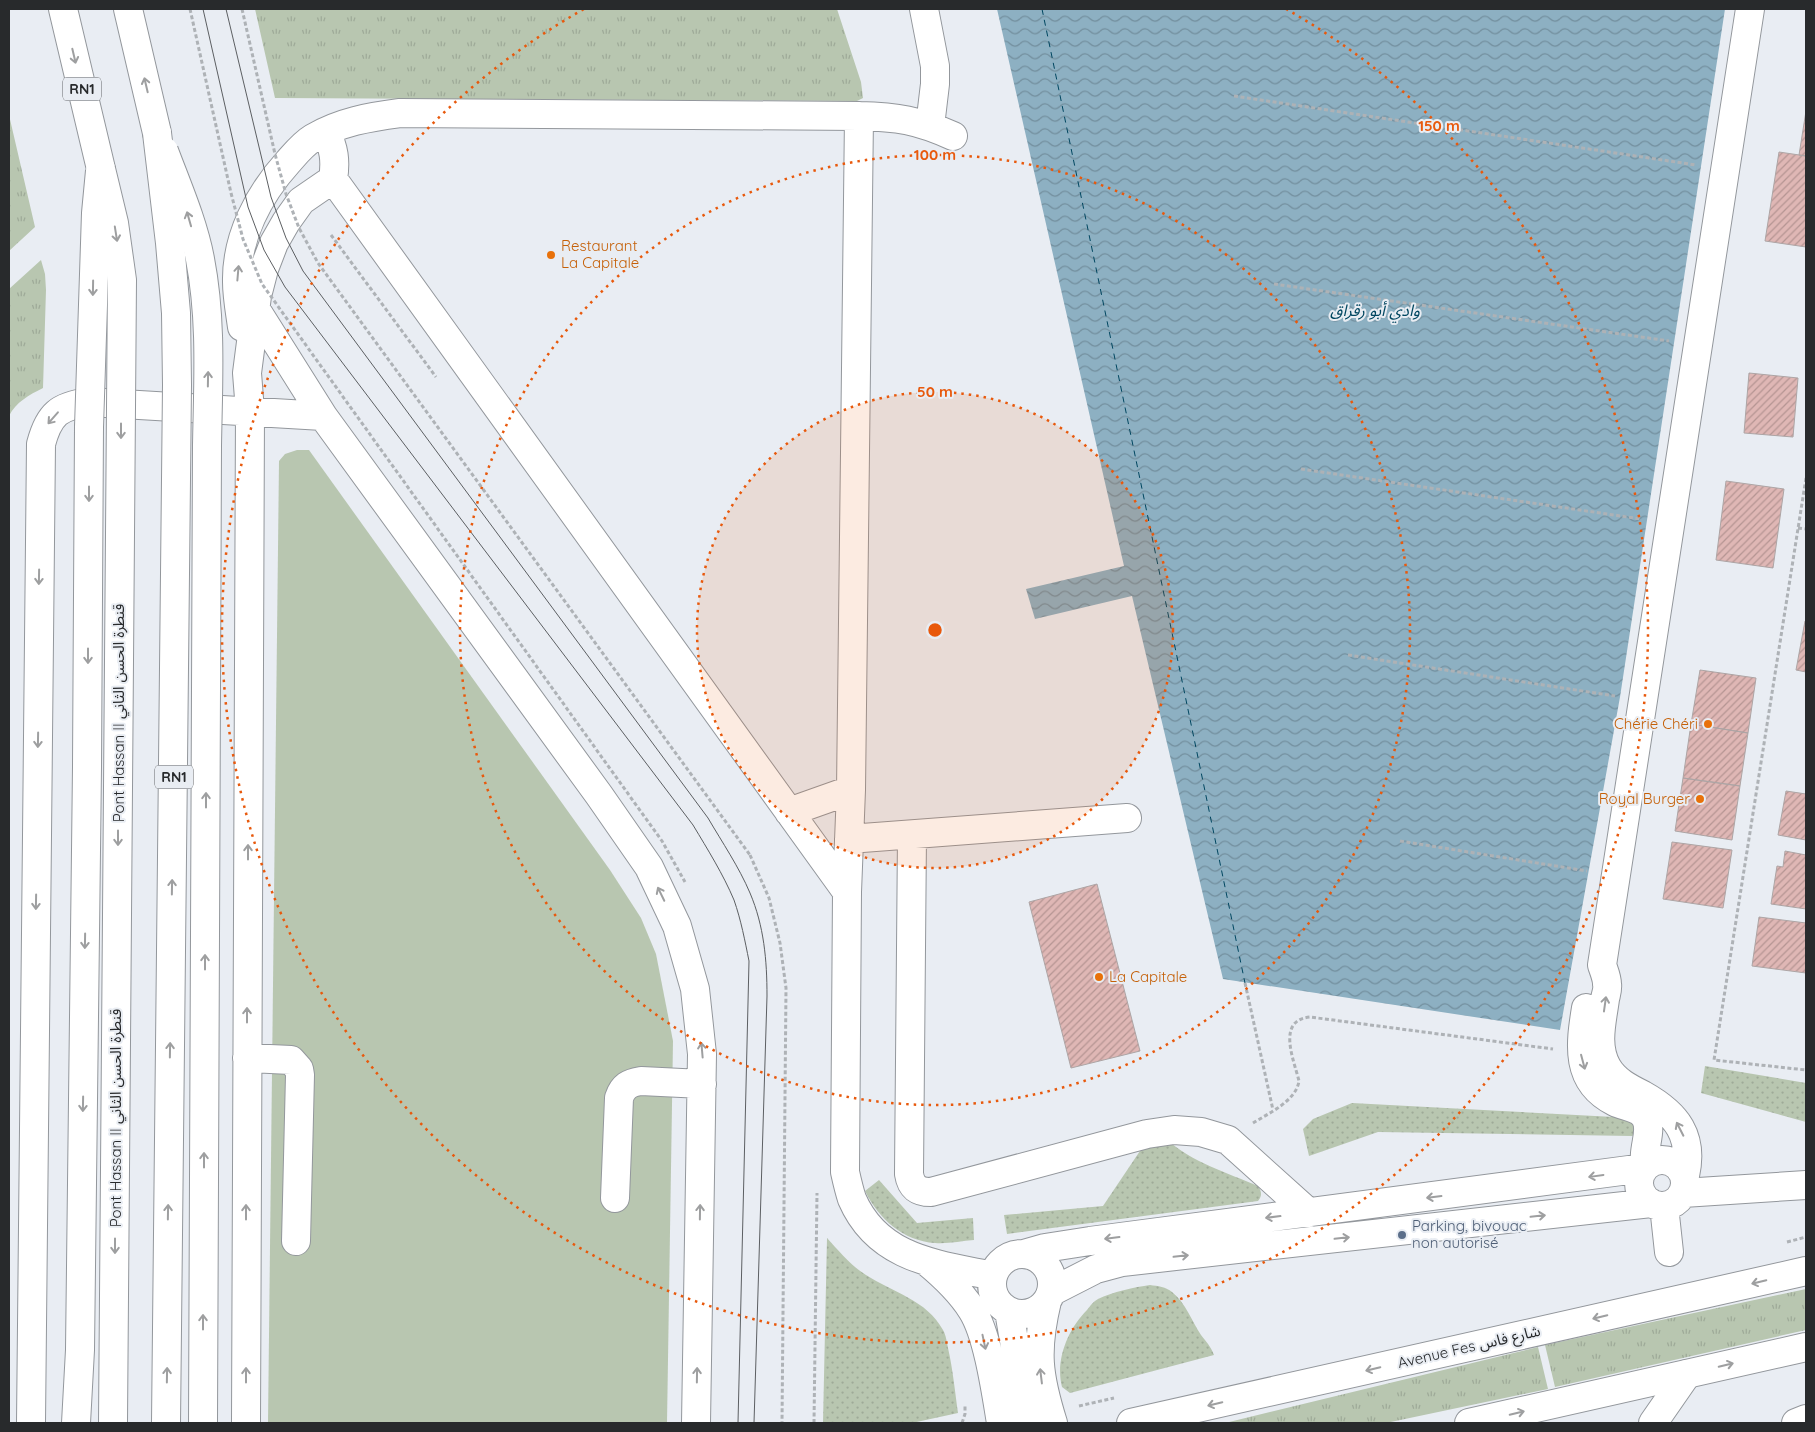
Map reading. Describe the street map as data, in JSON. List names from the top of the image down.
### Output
{
  "streets": {
    "main road": ["RN1", "Pont Hassan II قنطرة الحسن الثاني", "Avenue Fes شارع فاس"]
  },
  "water": ["وادي أبو رقراق"],
  "places": [
    "Restaurant La Capitale",
    "Chérie Chéri",
    "Royal Burger",
    "La Capitale",
    "Parking, bivouac non autorisé"
  ],
  "rings": ["150 m", "100 m", "50 m"]
}
